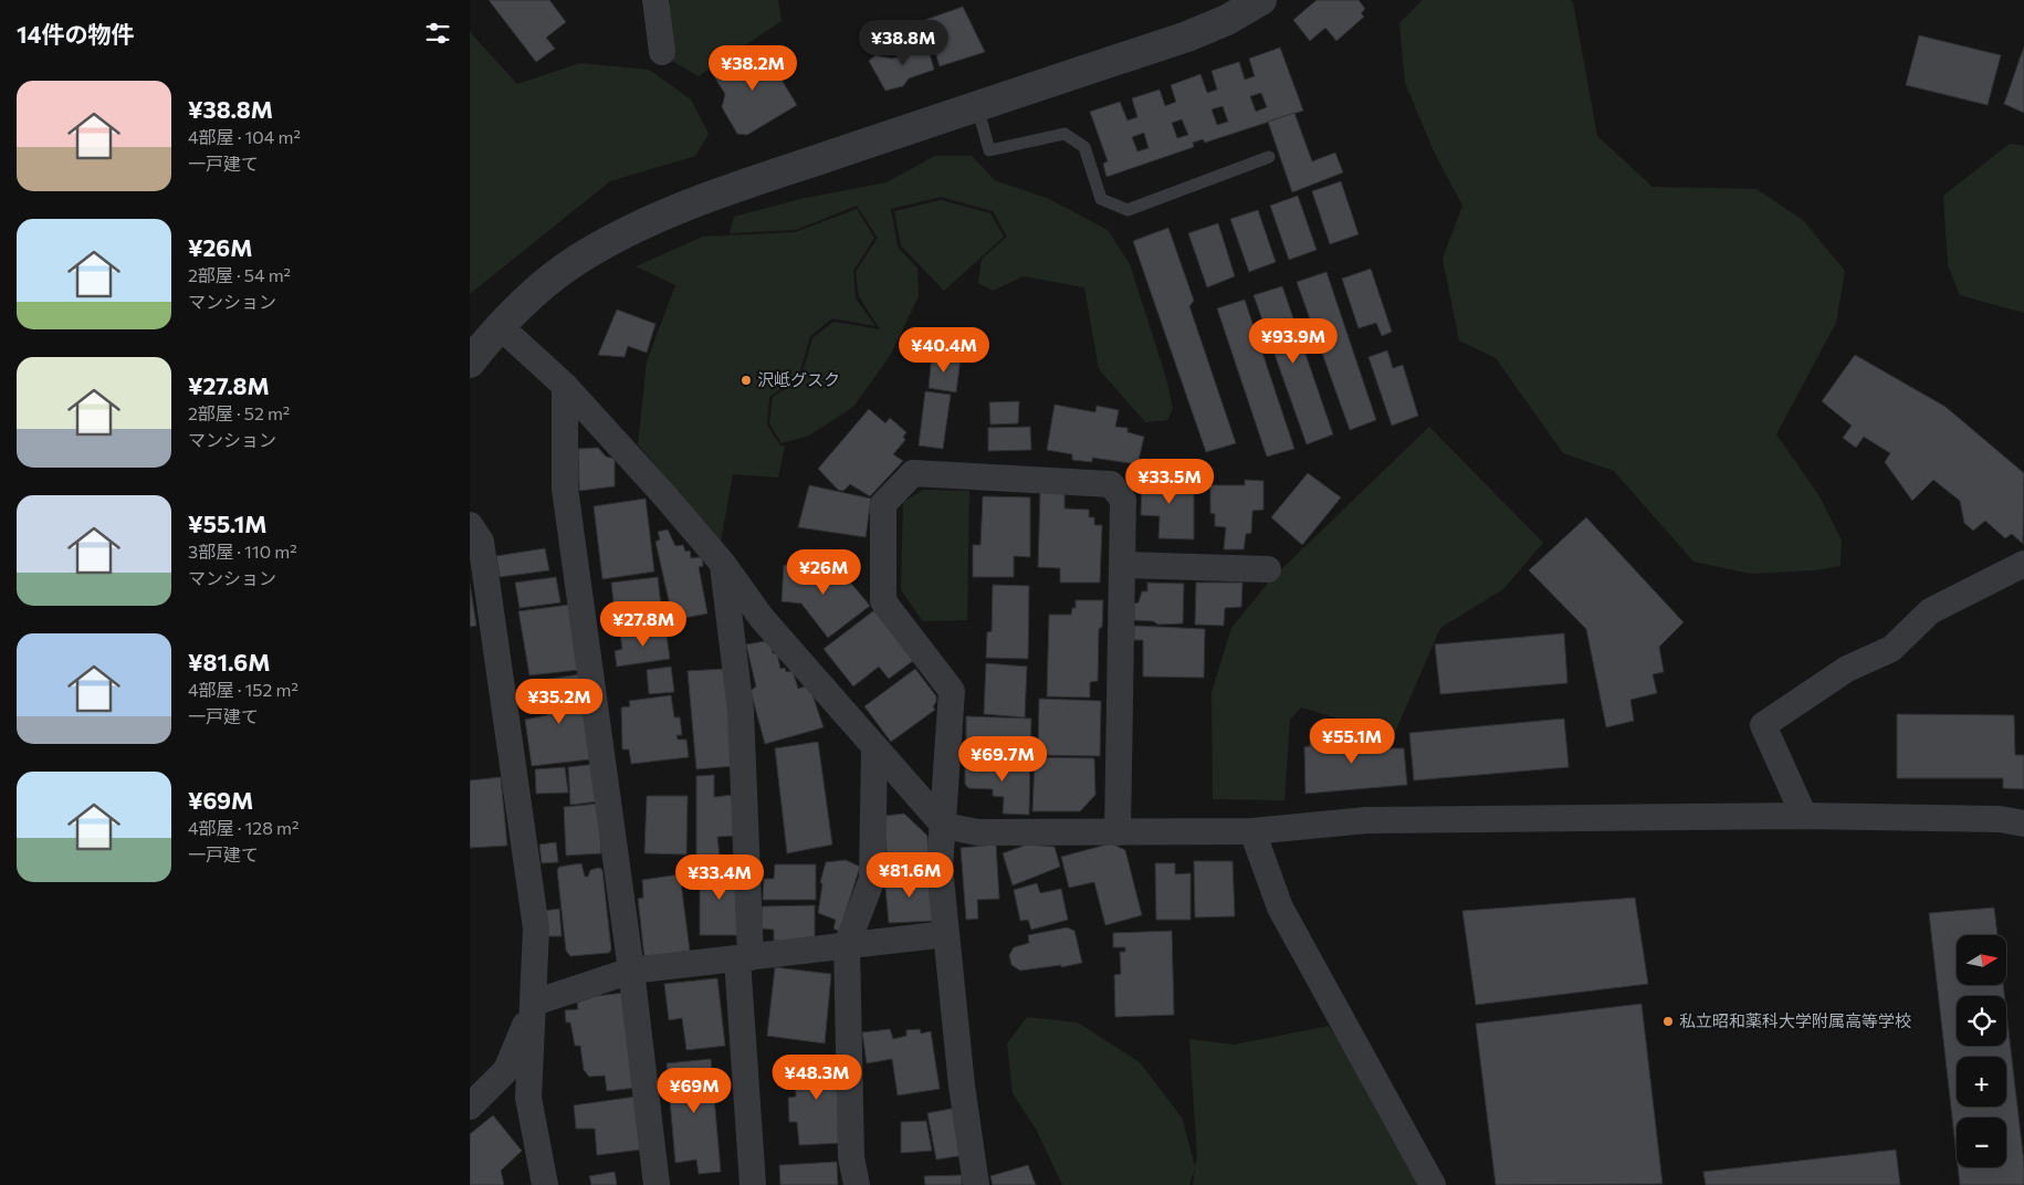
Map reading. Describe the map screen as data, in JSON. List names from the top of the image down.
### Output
{
  "places": ["沢岻グスク", "私立昭和薬科大学附属高等学校"],
  "north": "right",
  "page": {
    "heading": "14件の物件",
    "price": [
      "¥38.8M",
      "¥38.2M",
      "¥93.9M",
      "¥40.4M",
      "¥33.5M",
      "¥26M",
      "¥27.8M",
      "¥35.2M",
      "¥55.1M",
      "¥69.7M",
      "¥81.6M",
      "¥33.4M",
      "¥48.3M",
      "¥69M"
    ],
    "list": [
      {
        "name": "¥38.8M",
        "note": "4部屋 · 104 m² · 一戸建て"
      },
      {
        "name": "¥26M",
        "note": "2部屋 · 54 m² · マンション"
      },
      {
        "name": "¥27.8M",
        "note": "2部屋 · 52 m² · マンション"
      },
      {
        "name": "¥55.1M",
        "note": "3部屋 · 110 m² · マンション"
      },
      {
        "name": "¥81.6M",
        "note": "4部屋 · 152 m² · 一戸建て"
      },
      {
        "name": "¥69M",
        "note": "4部屋 · 128 m² · 一戸建て"
      }
    ],
    "map_buttons": ["+", "−"]
  }
}
